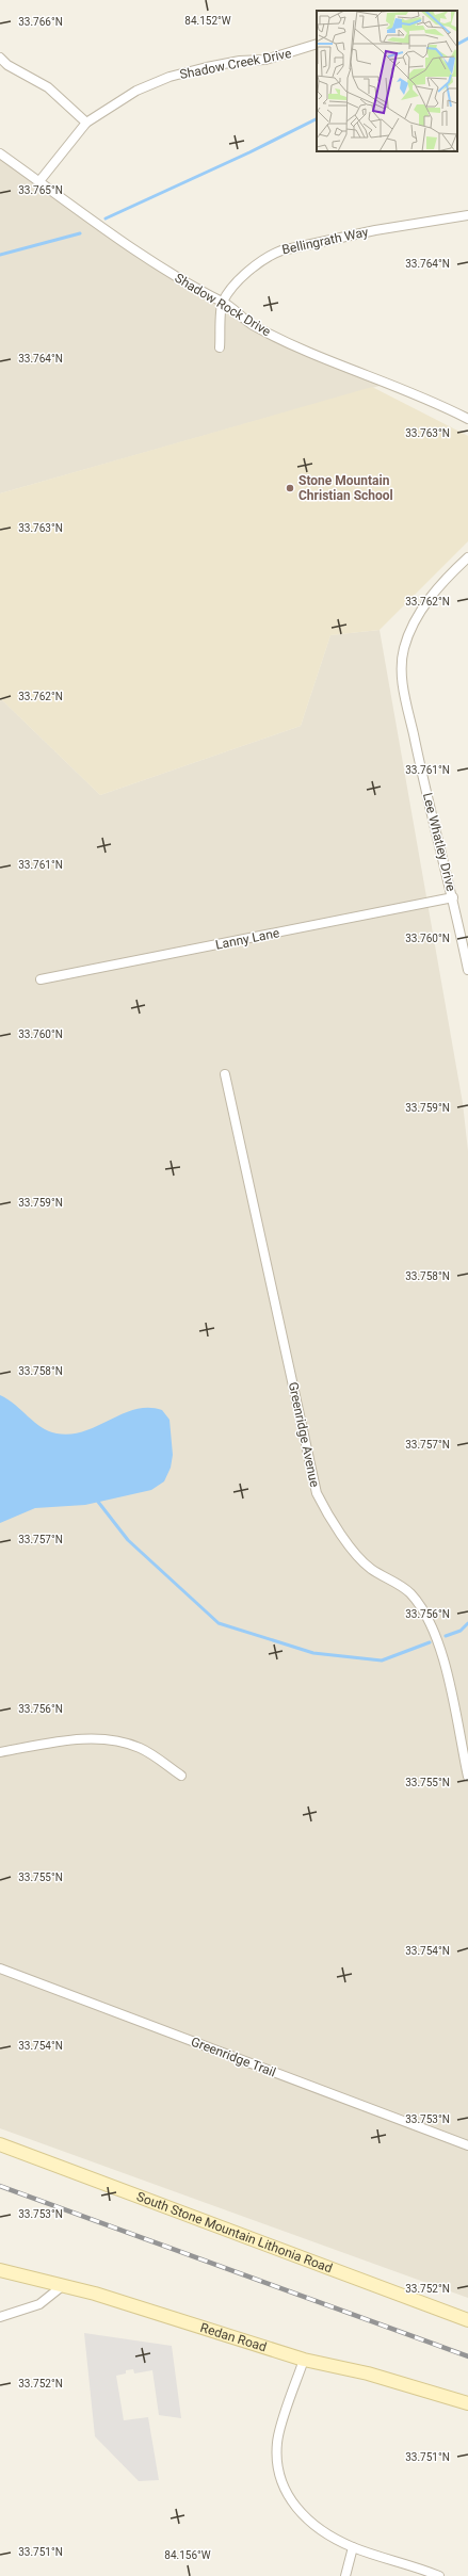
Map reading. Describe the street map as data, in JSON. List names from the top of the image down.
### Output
{
  "streets": {
    "main road": ["South Stone Mountain Lithonia Road", "Redan Road"],
    "street": [
      "Shadow Creek Drive",
      "Bellingrath Way",
      "Shadow Rock Drive",
      "Lee Whatley Drive",
      "Lanny Lane",
      "Greenridge Avenue",
      "Greenridge Trail"
    ]
  },
  "crossings": [
    ["Shadow Creek Drive", "Shadow Rock Drive"],
    ["Bellingrath Way", "Shadow Rock Drive"],
    ["Lee Whatley Drive", "Lanny Lane"]
  ],
  "places": ["Stone Mountain Christian School"],
  "coordinates": [
    "84.152°W",
    "33.766°N",
    "33.765°N",
    "33.764°N",
    "33.763°N",
    "33.762°N",
    "33.761°N",
    "33.760°N",
    "33.759°N",
    "33.758°N",
    "33.757°N",
    "33.756°N",
    "33.755°N",
    "33.754°N",
    "33.753°N",
    "33.752°N",
    "33.751°N",
    "84.156°W"
  ]
}
